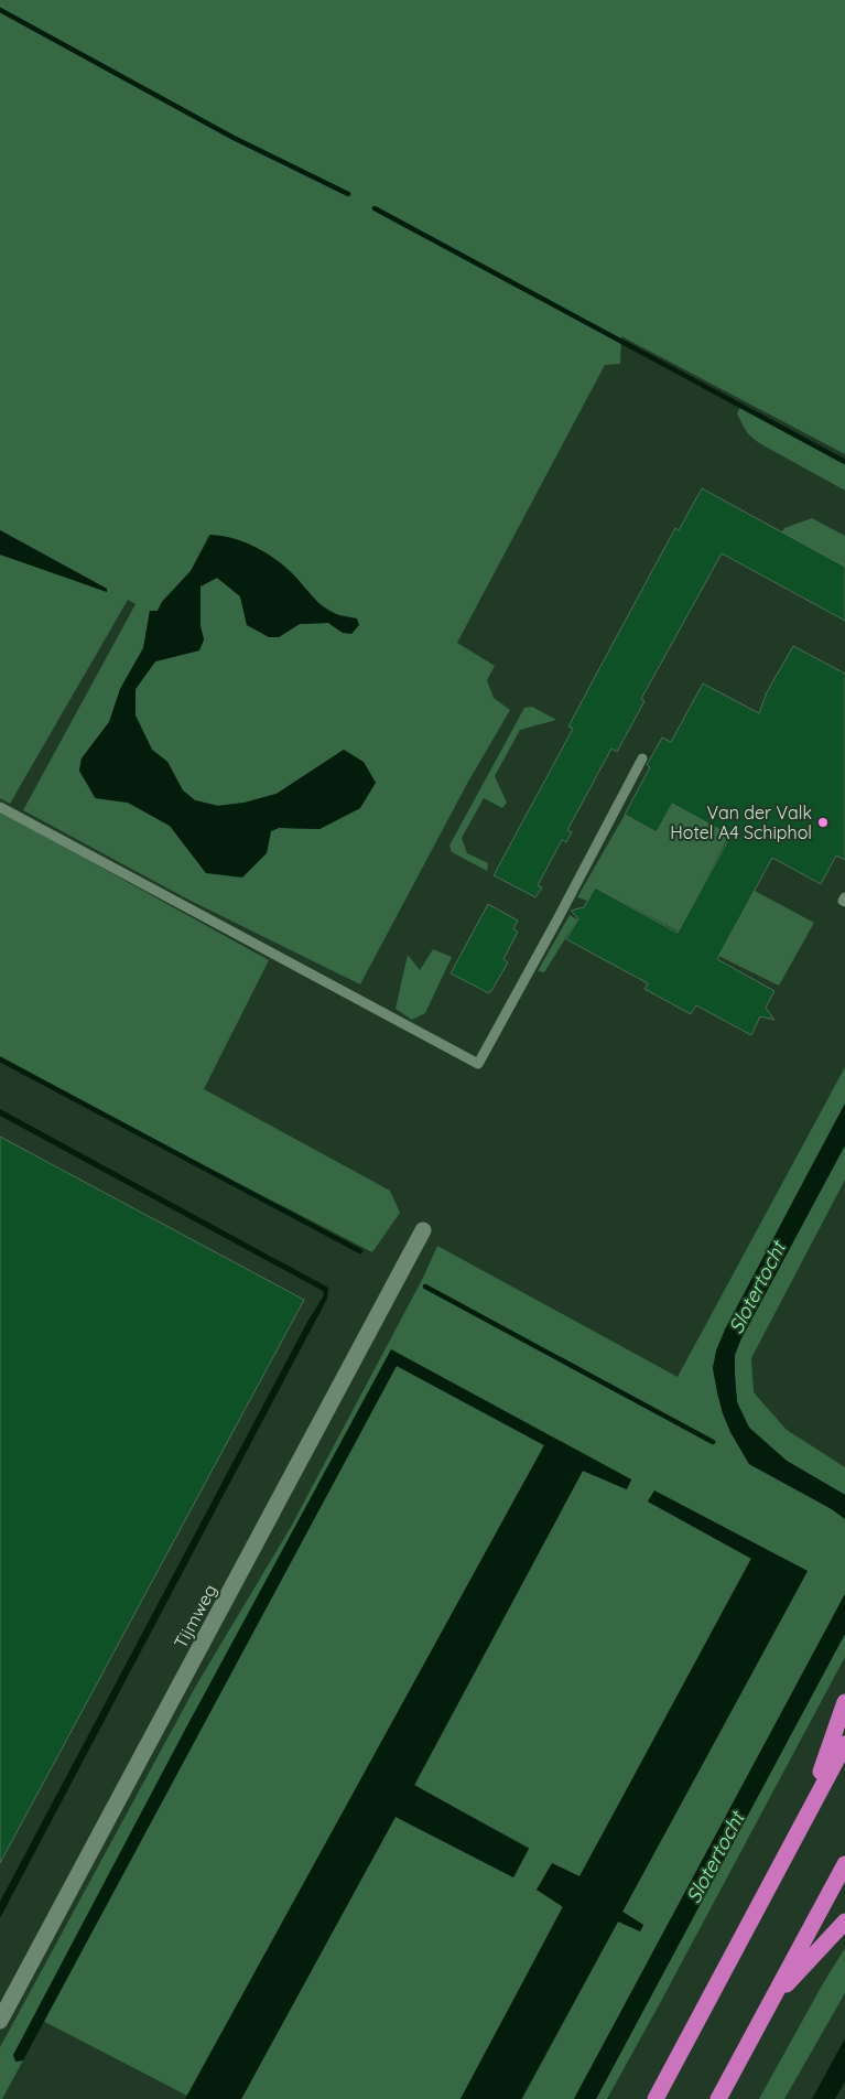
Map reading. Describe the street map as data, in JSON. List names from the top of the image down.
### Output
{
  "streets": {
    "street": ["Tijmweg"]
  },
  "water": ["Slotertocht"],
  "places": ["Van der Valk Hotel A4 Schiphol"]
}
